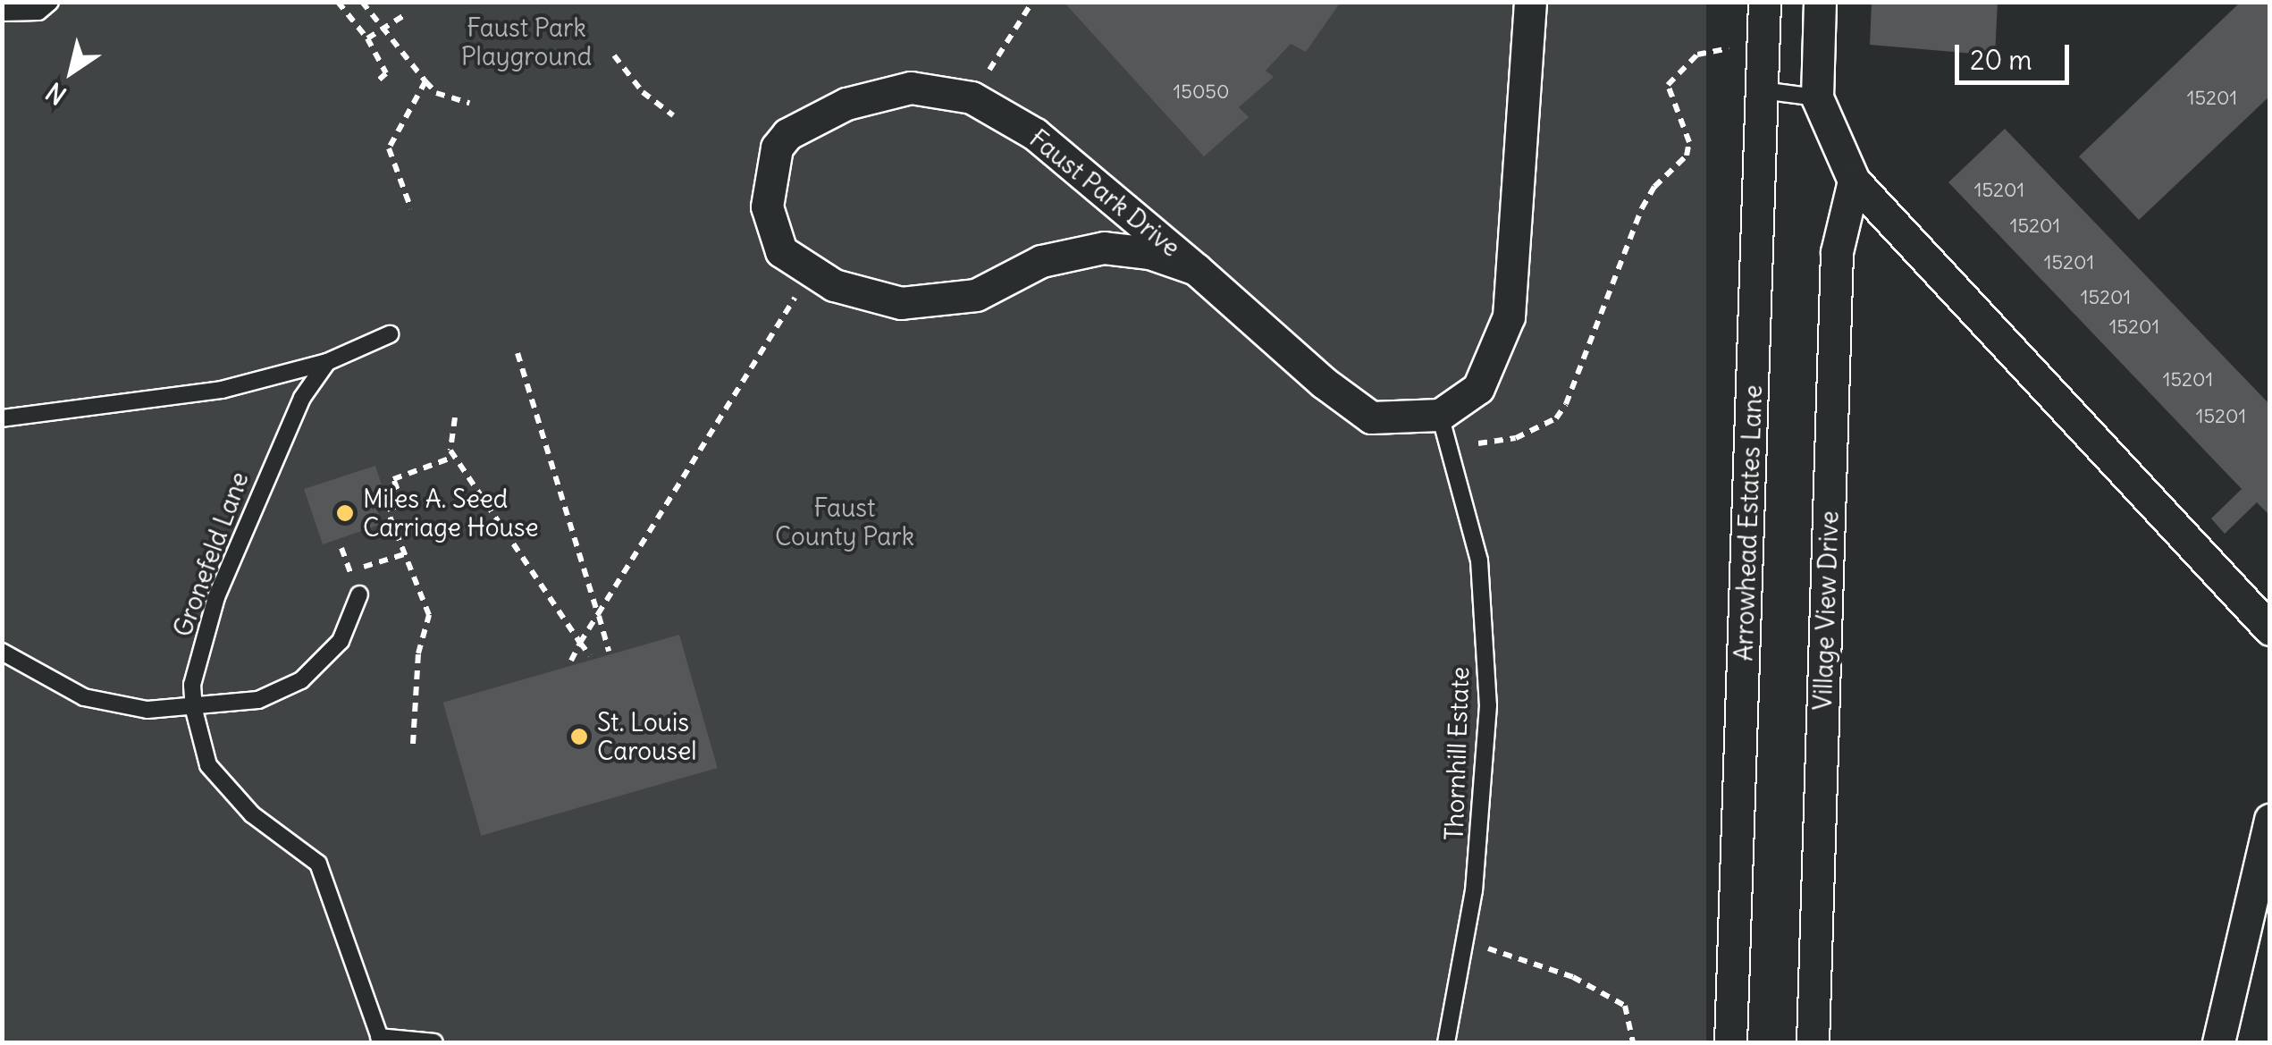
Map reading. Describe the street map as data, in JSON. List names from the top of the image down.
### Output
{
  "streets": {
    "street": ["Faust Park Drive", "Arrowhead Estates Lane", "Village View Drive"],
    "lane": ["Gronefeld Lane", "Thornhill Estate"]
  },
  "crossings": [
    ["Faust Park Drive", "Thornhill Estate"]
  ],
  "parks": ["Faust Park Playground", "Faust County Park"],
  "places": ["Miles A. Seed Carriage House", "St. Louis Carousel"],
  "house_numbers": [
    "15050",
    "15201",
    "15201",
    "15201",
    "15201",
    "15201",
    "15201",
    "15201",
    "15201"
  ],
  "scale_bar": "20 m",
  "north": "bottom left"
}
